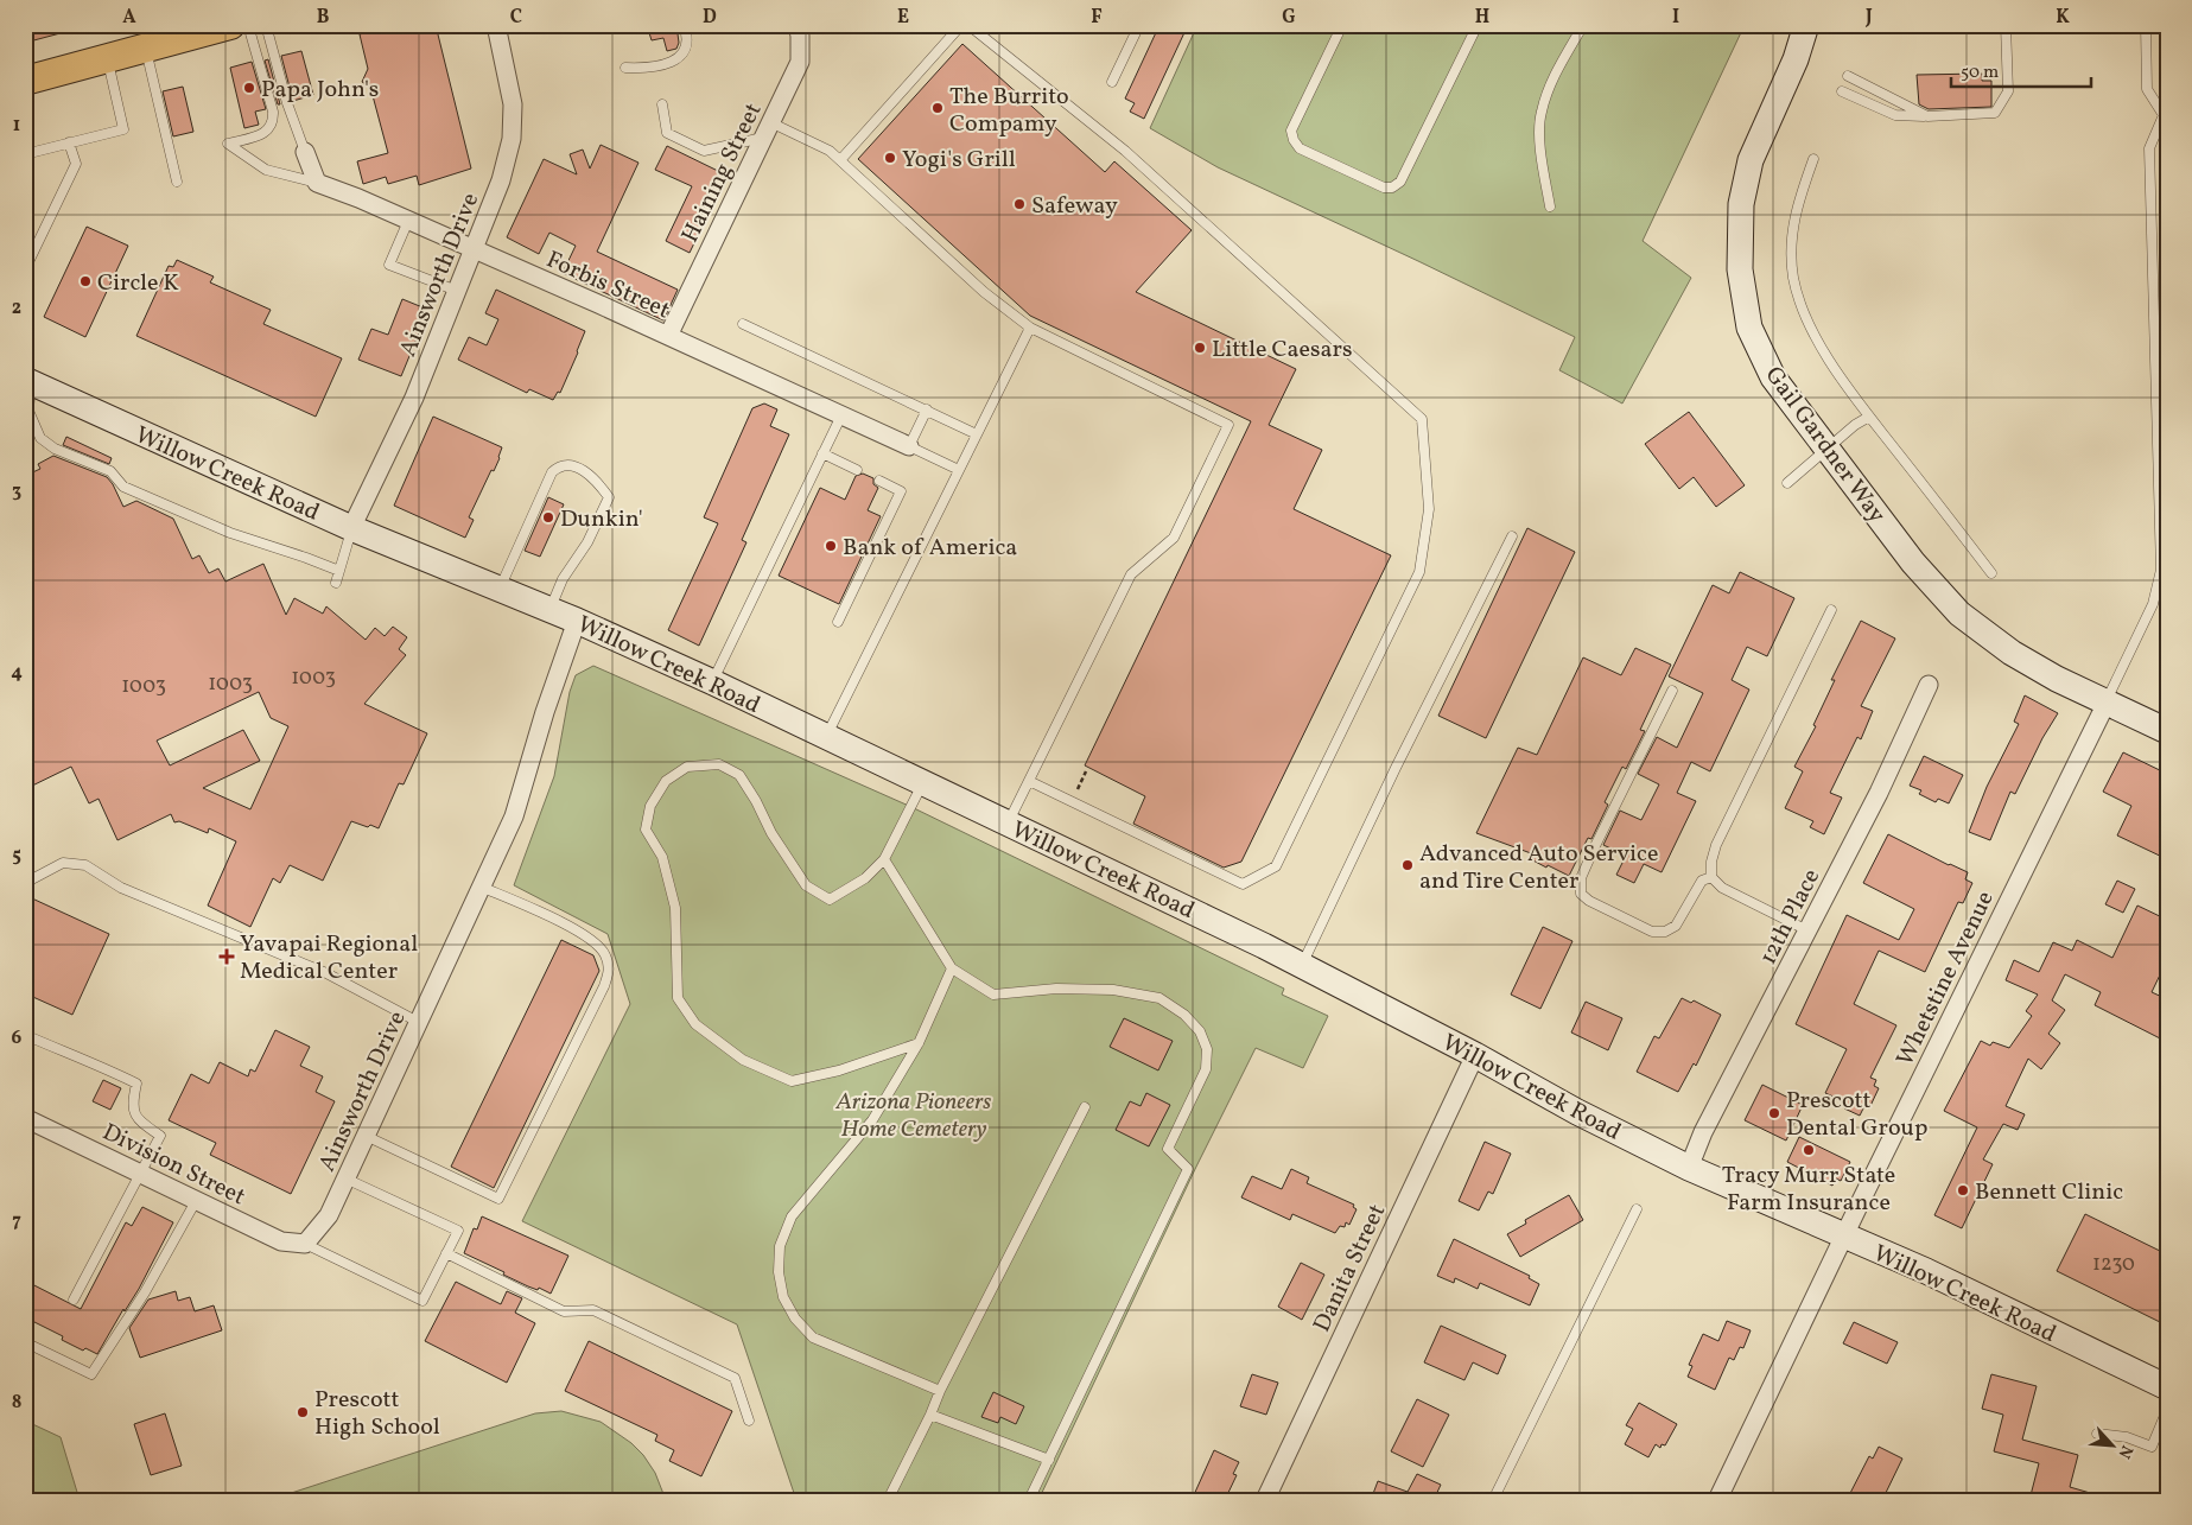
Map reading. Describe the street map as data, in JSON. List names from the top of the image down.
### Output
{
  "streets": {
    "main road": ["Gail Gardner Way", "Willow Creek Road"],
    "street": [
      "Haining Street",
      "Ainsworth Drive",
      "Forbis Street",
      "12th Place",
      "Whetstine Avenue",
      "Division Street",
      "Danita Street"
    ]
  },
  "crossings": [
    ["Haining Street", "Forbis Street"],
    ["Ainsworth Drive", "Forbis Street"],
    ["Ainsworth Drive", "Willow Creek Road"],
    ["Ainsworth Drive", "Division Street"],
    ["Gail Gardner Way", "Whetstine Avenue"],
    ["Willow Creek Road", "12th Place"],
    ["Willow Creek Road", "Whetstine Avenue"],
    ["Willow Creek Road", "Danita Street"]
  ],
  "parks": ["Arizona Pioneers Home Cemetery"],
  "places": {
    "other": [
      "Papa John's",
      "The Burrito Compamy",
      "Yogi's Grill",
      "Safeway",
      "Circle K",
      "Little Caesars",
      "Dunkin'",
      "Bank of America",
      "Advanced Auto Service and Tire Center",
      "Prescott Dental Group",
      "Tracy Murr State Farm Insurance",
      "Bennett Clinic",
      "Prescott High School"
    ],
    "health": ["Yavapai Regional Medical Center"]
  },
  "house_numbers": [
    "1003",
    "1003",
    "1003",
    "1230"
  ],
  "scale_bar": "50 m",
  "north": "bottom right",
  "grid": {
    "columns": [
      "A",
      "B",
      "C",
      "D",
      "E",
      "F",
      "G",
      "H",
      "I",
      "J",
      "K"
    ],
    "rows": [
      "1",
      "2",
      "3",
      "4",
      "5",
      "6",
      "7",
      "8"
    ]
  }
}
